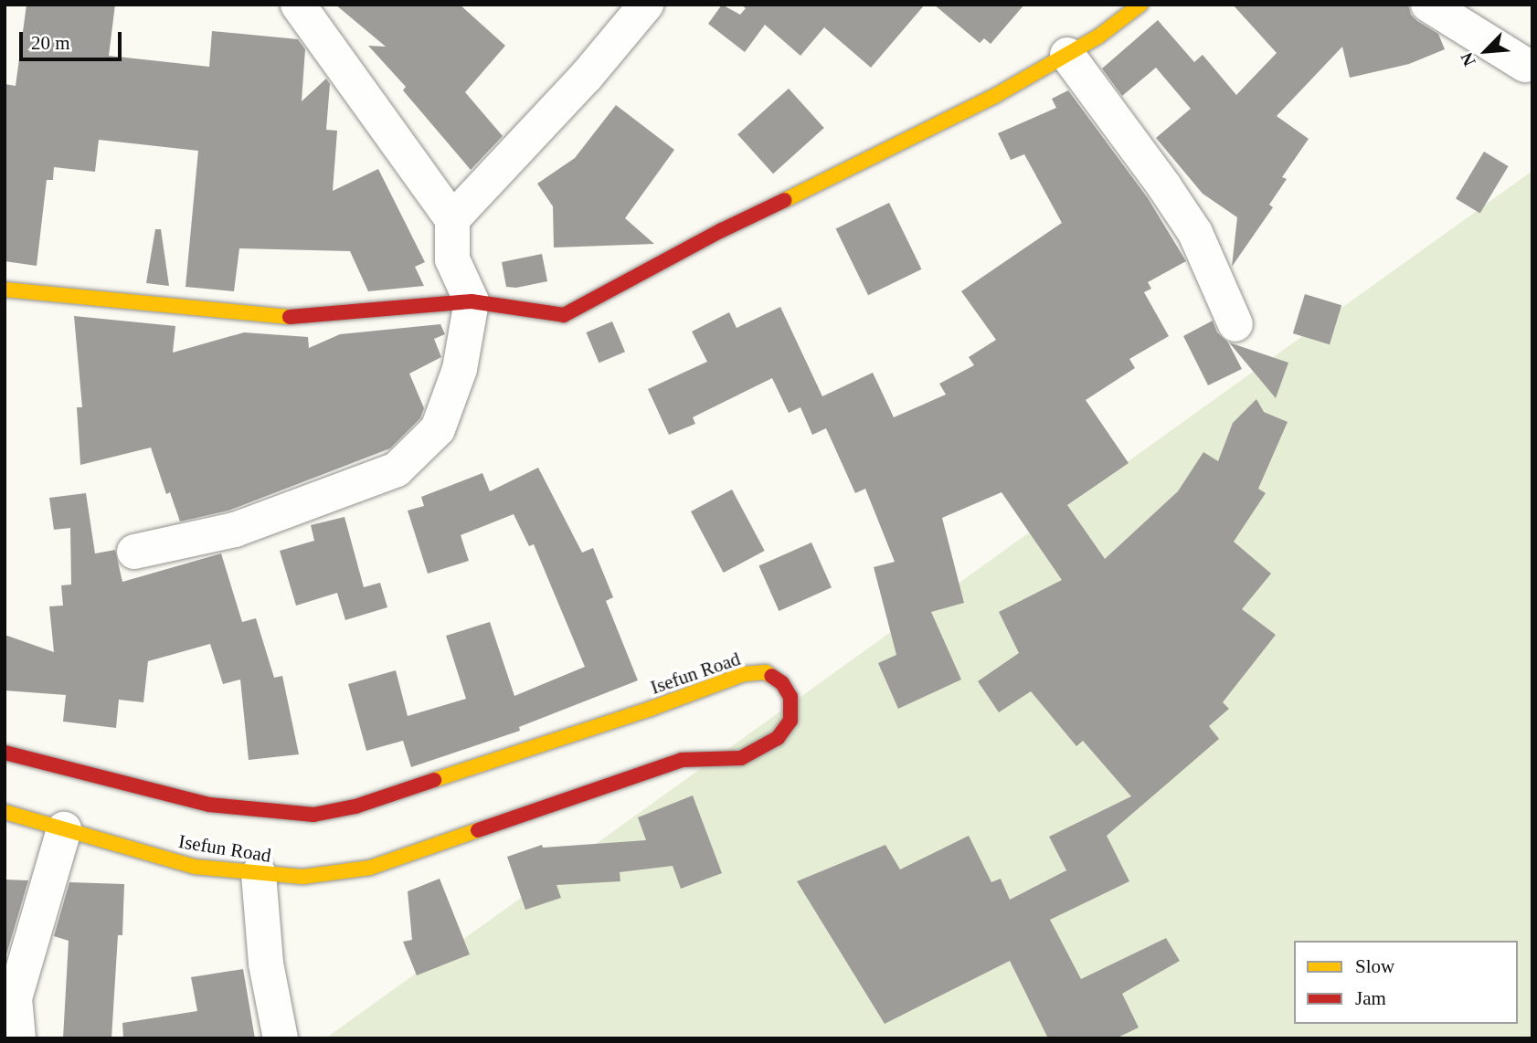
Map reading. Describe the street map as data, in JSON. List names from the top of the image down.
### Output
{
  "streets": {
    "street": ["Isefun Road"]
  },
  "legend": ["Slow", "Jam"],
  "scale_bar": "20 m",
  "north": "bottom left"
}
